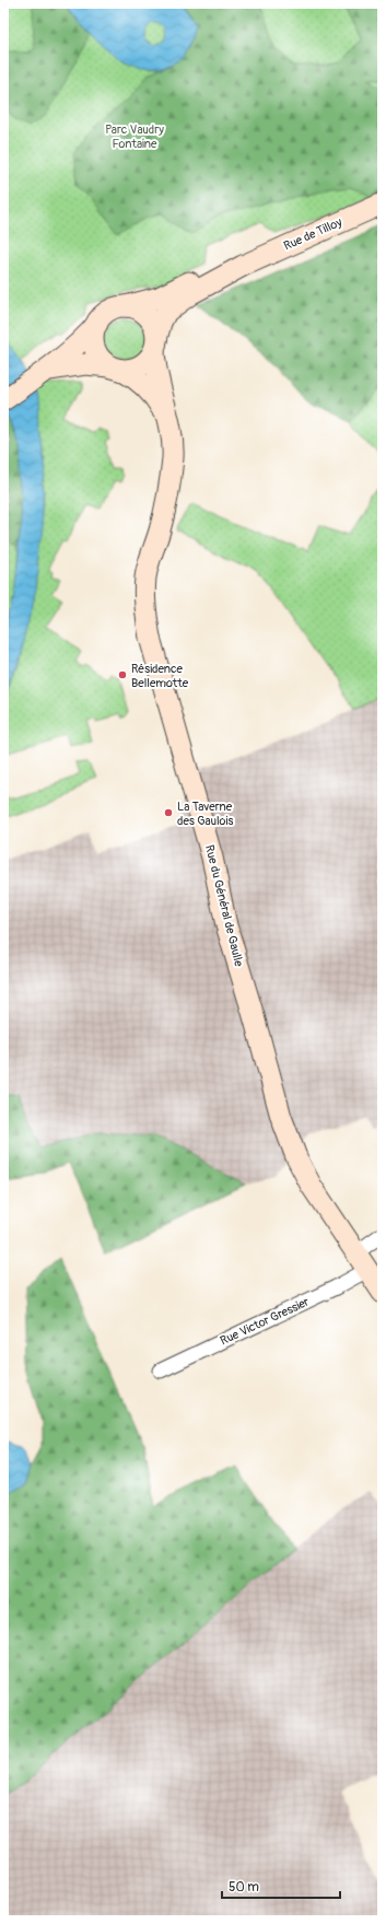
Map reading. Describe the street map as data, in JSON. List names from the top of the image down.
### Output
{
  "streets": {
    "street": ["Rue de Tilloy", "Rue du Général de Gaulle", "Rue Victor Gressier"]
  },
  "crossings": [
    ["Rue de Tilloy", "Rue du Général de Gaulle"],
    ["Rue du Général de Gaulle", "Rue Victor Gressier"]
  ],
  "parks": ["Parc Vaudry Fontaine"],
  "places": ["Résidence Bellemotte", "La Taverne des Gaulois"],
  "scale_bar": "50 m"
}
